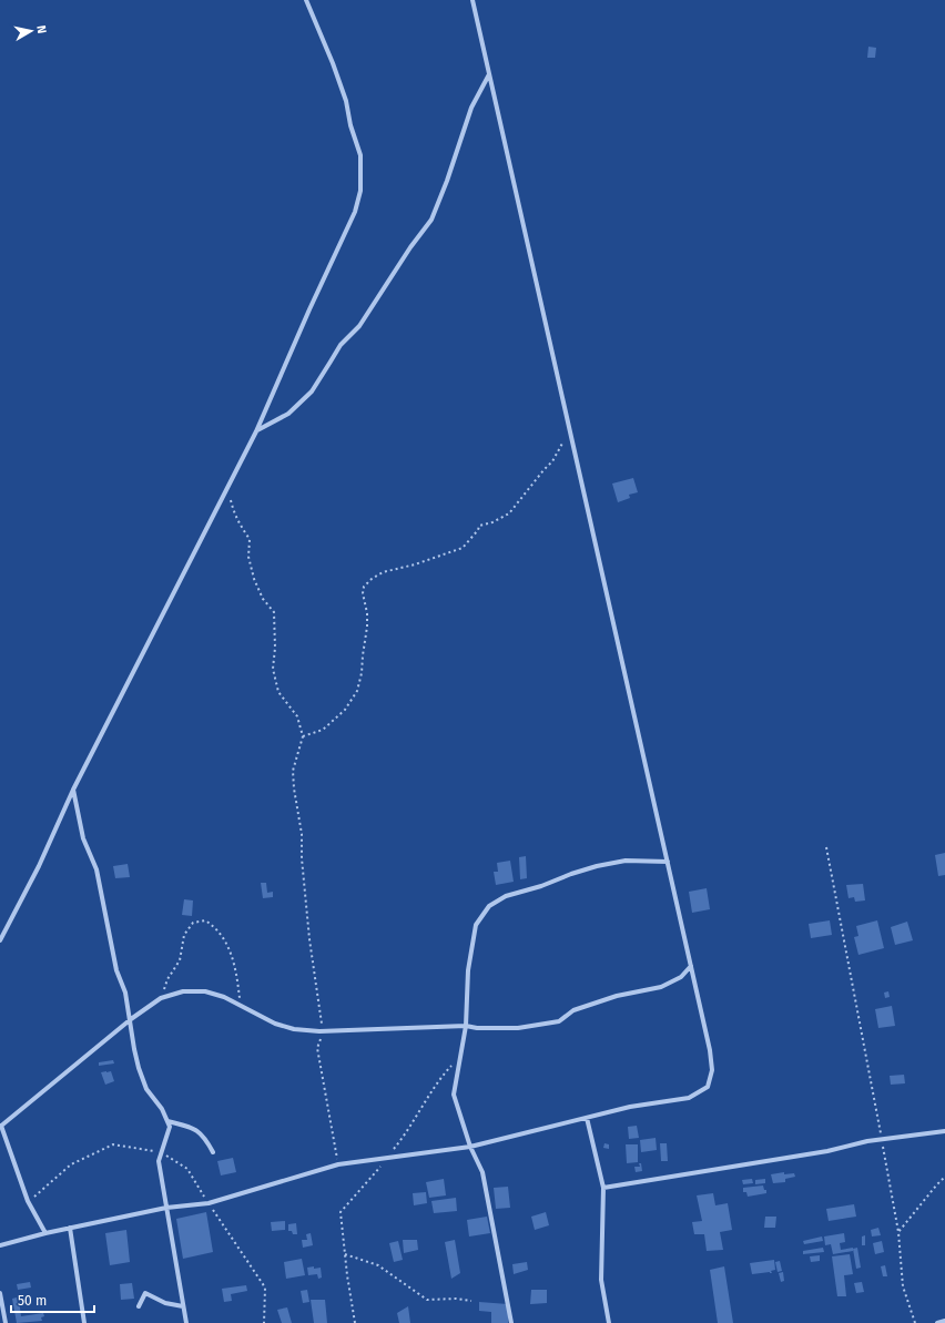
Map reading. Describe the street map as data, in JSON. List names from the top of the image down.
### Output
{
  "scale_bar": "50 m",
  "north": "right"
}
